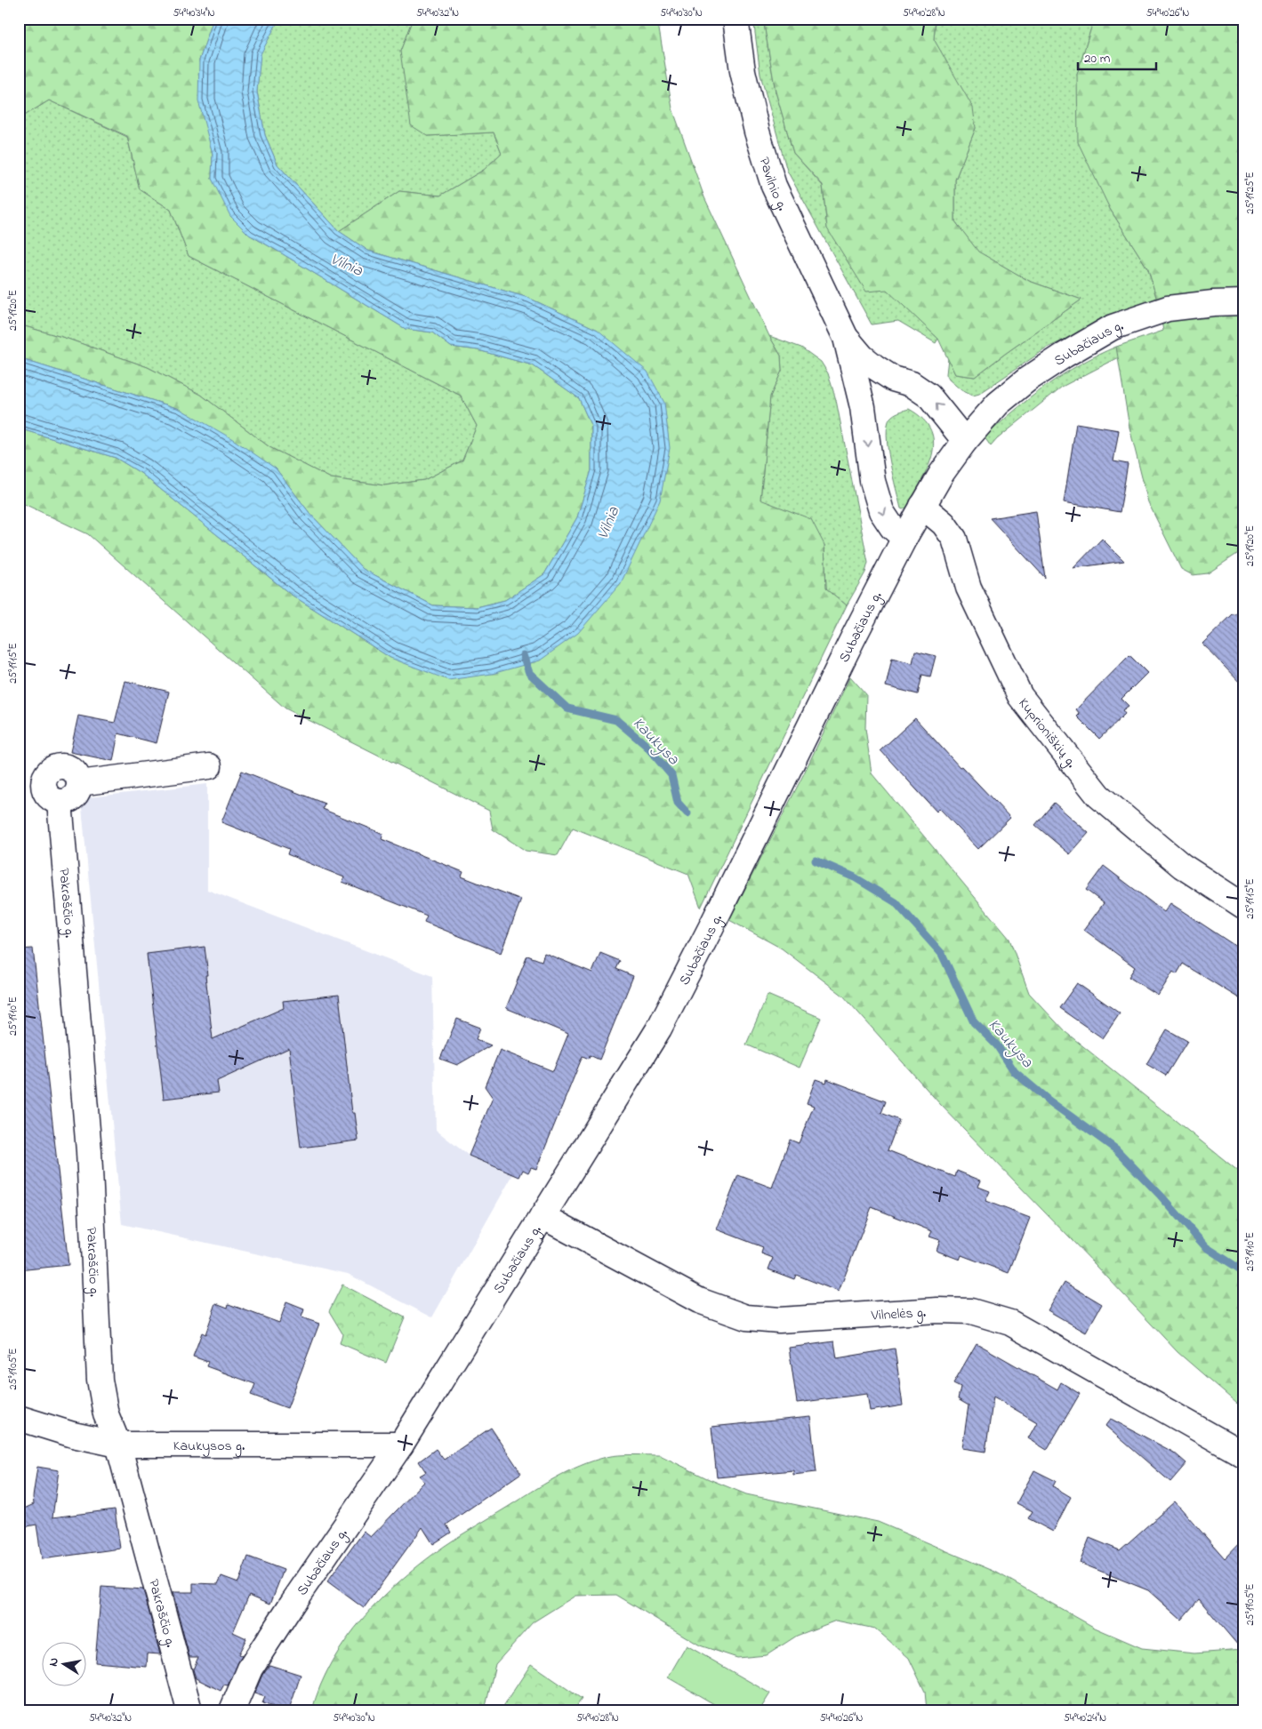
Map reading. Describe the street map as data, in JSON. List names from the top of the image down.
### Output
{
  "streets": {
    "street": [
      "Pavilnio g.",
      "Subačiaus g.",
      "Kuprioniškių g.",
      "Pakraščio g.",
      "Vilnelės g.",
      "Kaukysos g."
    ]
  },
  "crossings": [
    ["Pavilnio g.", "Subačiaus g."],
    ["Subačiaus g.", "Kuprioniškių g."],
    ["Subačiaus g.", "Vilnelės g."],
    ["Subačiaus g.", "Kaukysos g."],
    ["Pakraščio g.", "Kaukysos g."]
  ],
  "water": ["Vilnia", "Kaukysa"],
  "scale_bar": "20 m",
  "north": "left",
  "coordinates": [
    "54°40'34\"N",
    "54°40'32\"N",
    "54°40'30\"N",
    "54°40'28\"N",
    "54°40'26\"N",
    "25°19'25\"E",
    "25°19'20\"E",
    "25°19'15\"E",
    "25°19'10\"E",
    "25°19'05\"E",
    "54°40'24\"N"
  ]
}
